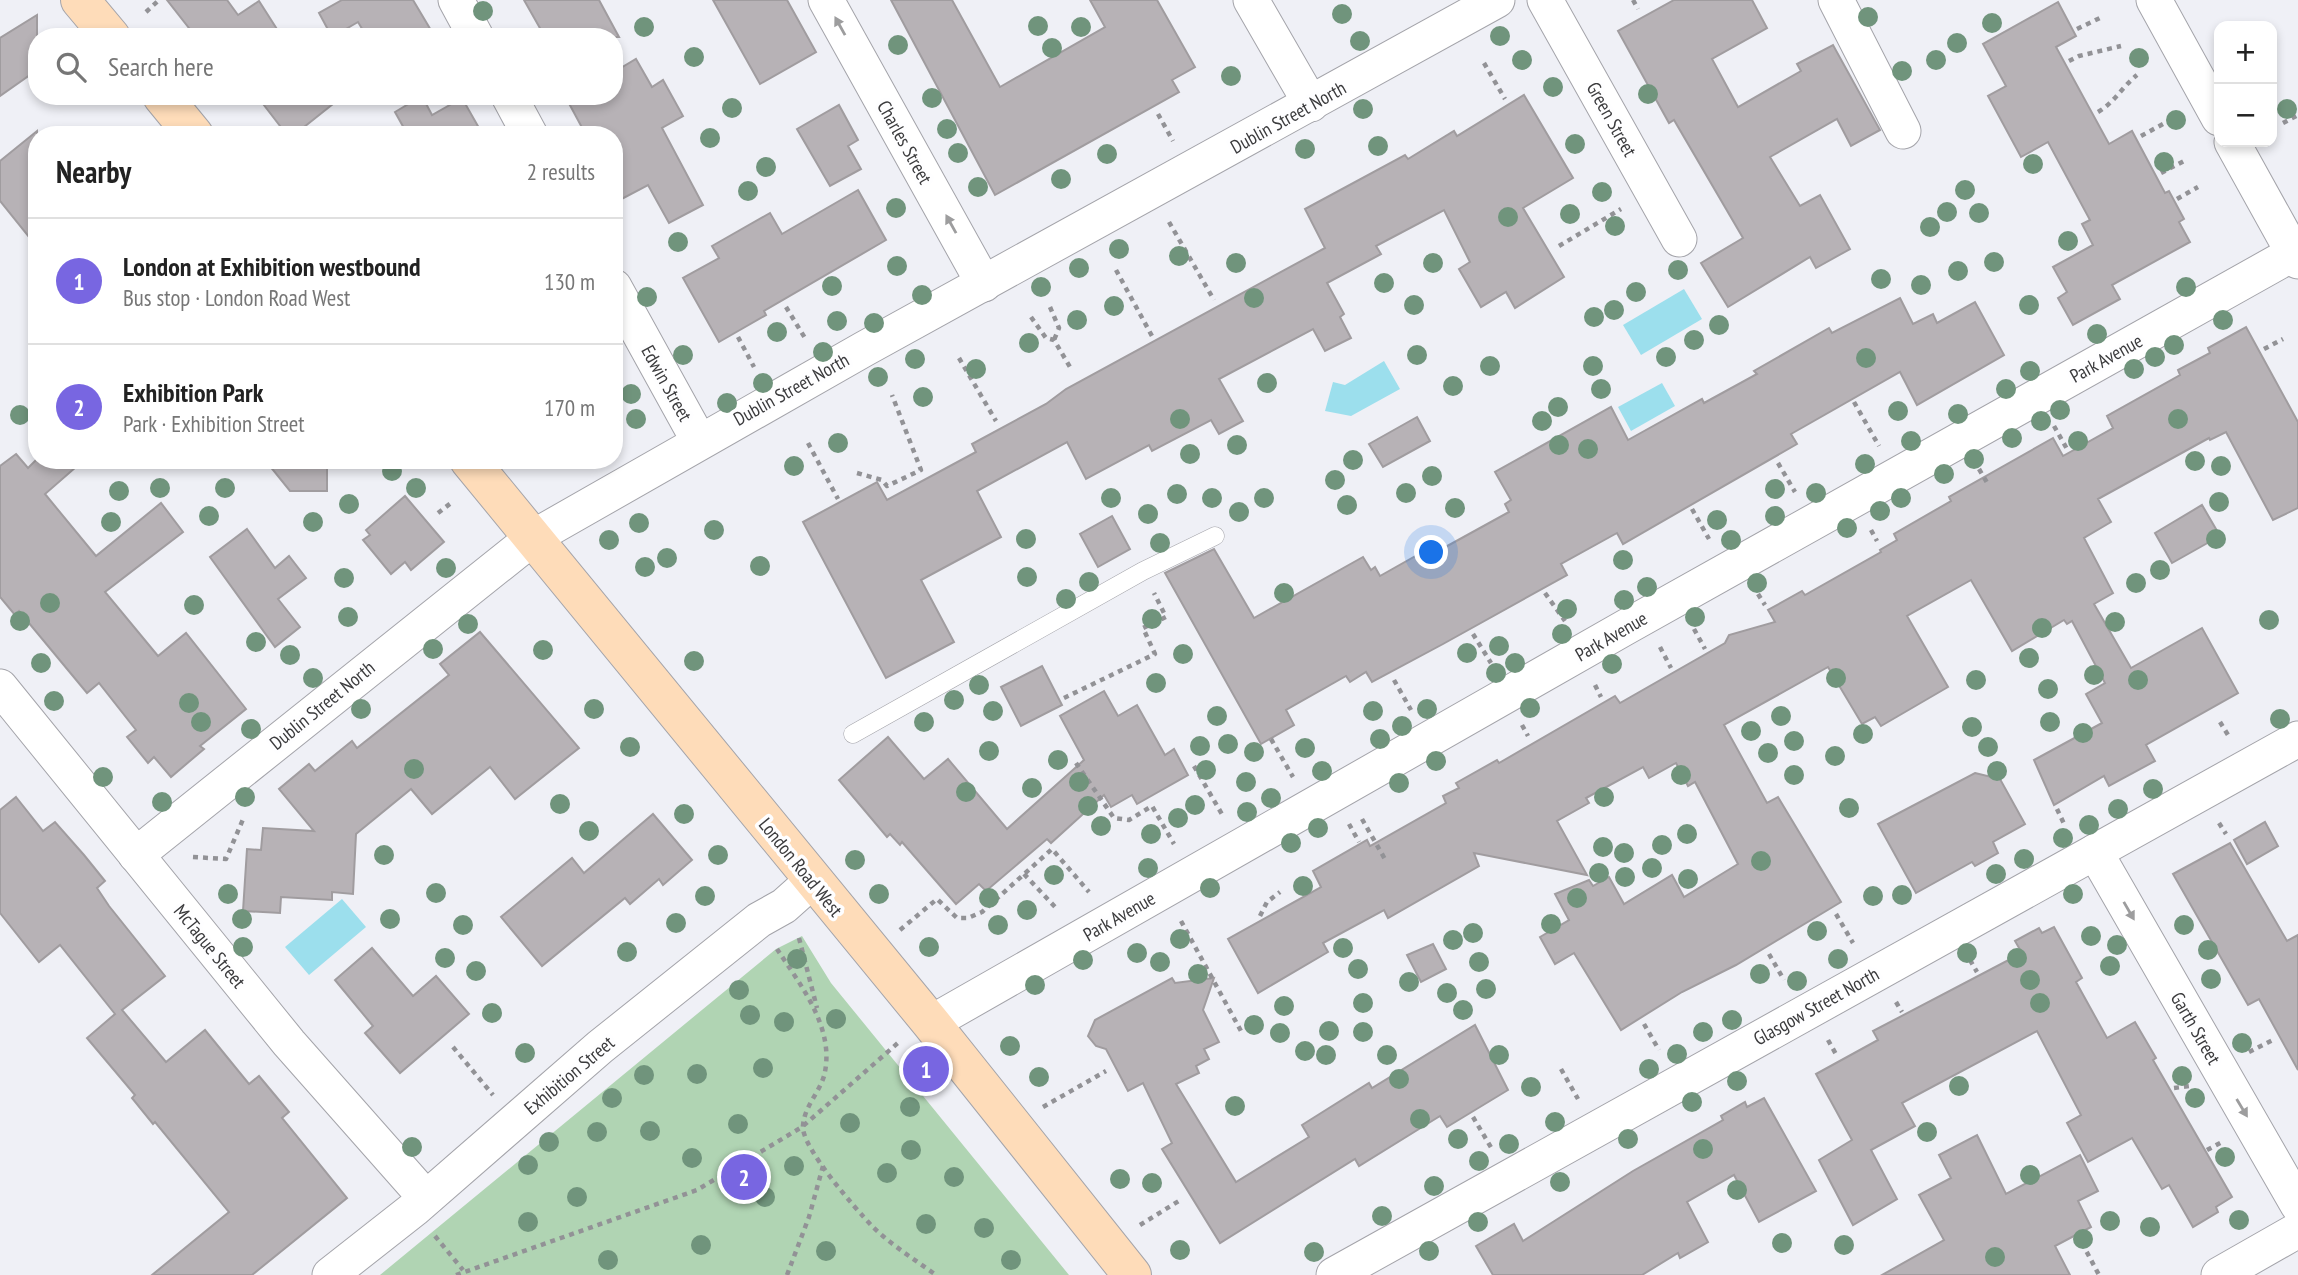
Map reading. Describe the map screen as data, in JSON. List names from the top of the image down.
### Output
{
  "streets": {
    "street": [
      "Dublin Street North",
      "Green Street",
      "Charles Street",
      "Park Avenue",
      "Edwin Street",
      "London Road West",
      "McTague Street",
      "Glasgow Street North",
      "Garth Street",
      "Exhibition Street"
    ]
  },
  "crossings": [
    ["Dublin Street North", "Charles Street"],
    ["Dublin Street North", "Edwin Street"],
    ["Dublin Street North", "London Road West"],
    ["Dublin Street North", "McTague Street"],
    ["Park Avenue", "London Road West"],
    ["London Road West", "Exhibition Street"],
    ["McTague Street", "Exhibition Street"],
    ["Glasgow Street North", "Garth Street"]
  ],
  "one_way": ["Charles Street", "Garth Street"],
  "page": {
    "map_buttons": ["+", "−"],
    "search": "Search here",
    "heading": ["Nearby", "2 results"],
    "list": [
      {
        "mark": "1",
        "name": "London at Exhibition westbound",
        "note": "Bus stop · London Road West",
        "value": "130 m"
      },
      {
        "mark": "2",
        "name": "Exhibition Park",
        "note": "Park · Exhibition Street",
        "value": "170 m"
      }
    ],
    "pins": ["1", "2"]
  }
}
